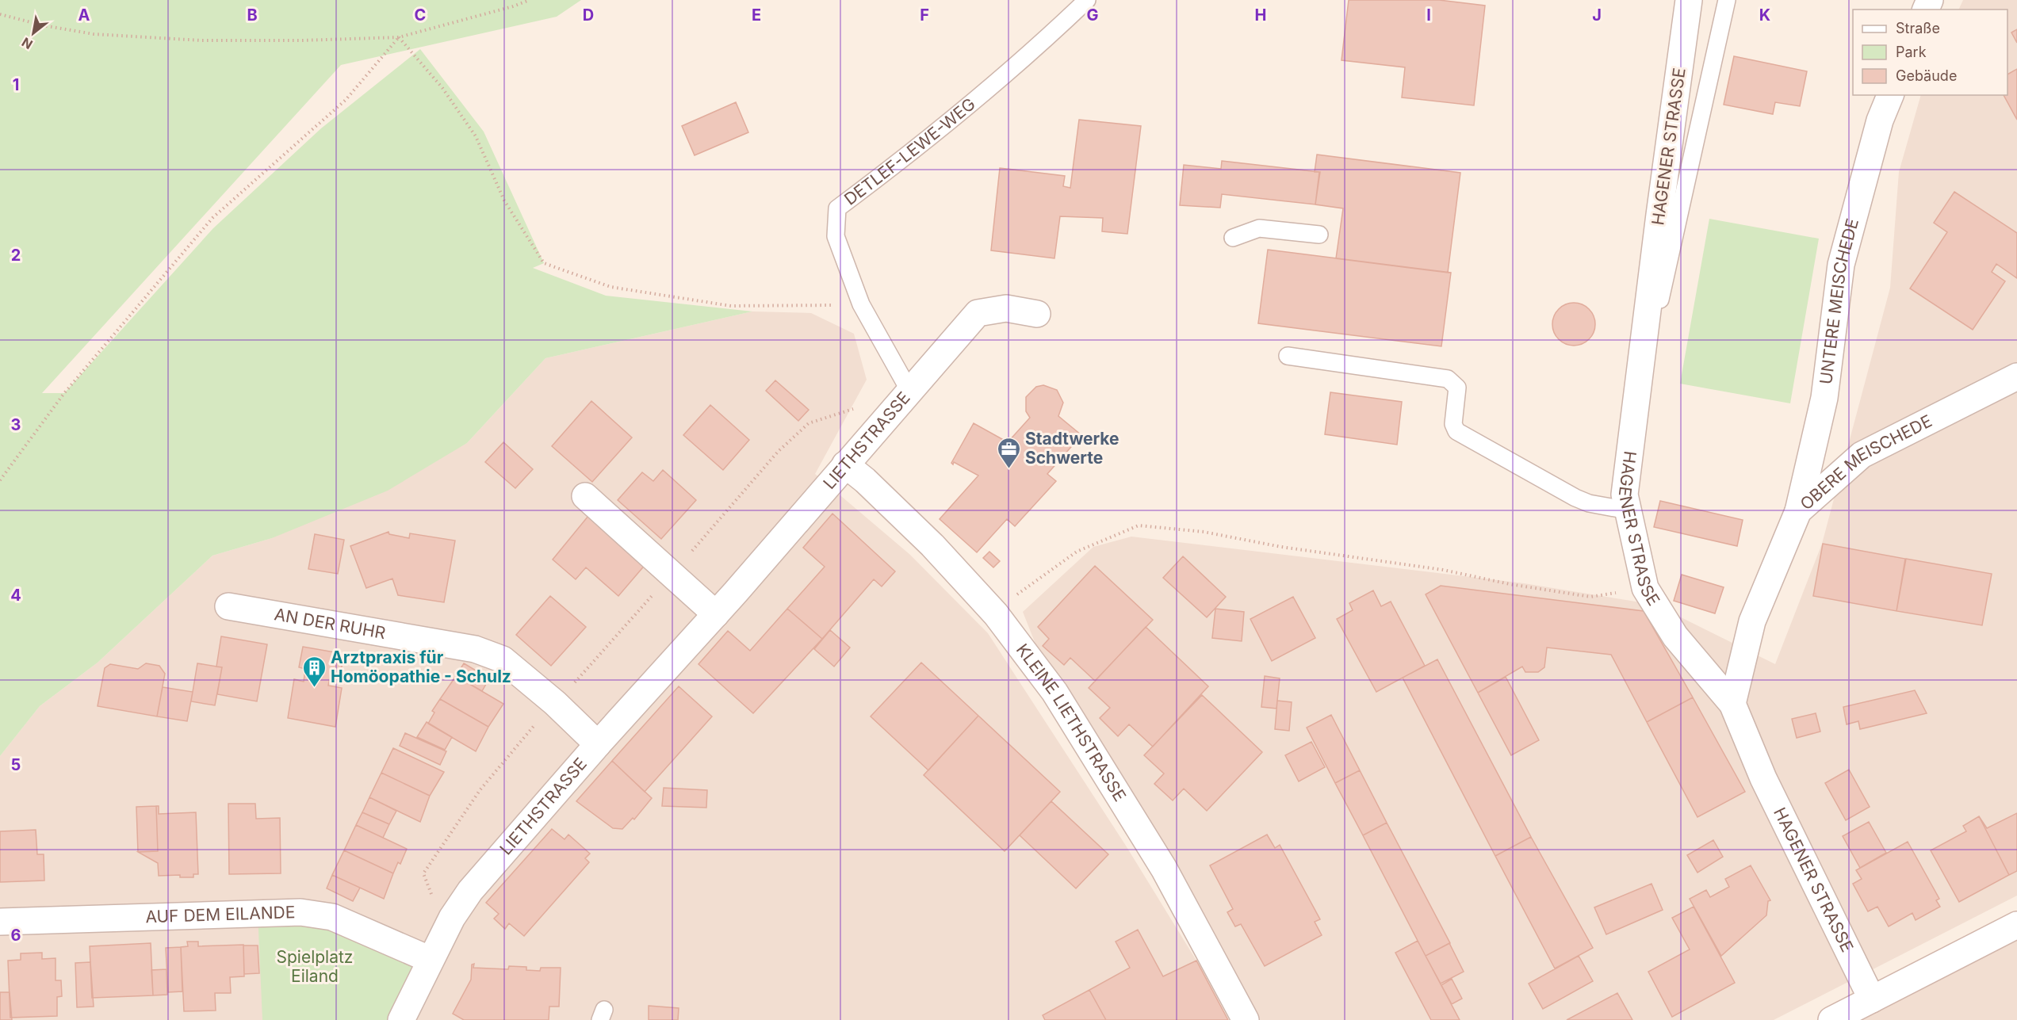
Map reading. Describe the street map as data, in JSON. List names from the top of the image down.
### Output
{
  "streets": {
    "street": [
      "HAGENER STRASSE",
      "UNTERE MEISCHEDE",
      "LIETHSTRASSE",
      "OBERE MEISCHEDE",
      "AN DER RUHR",
      "KLEINE LIETHSTRASSE",
      "AUF DEM EILANDE"
    ],
    "lane": ["DETLEF-LEWE-WEG"]
  },
  "crossings": [
    ["HAGENER STRASSE", "OBERE MEISCHEDE"],
    ["DETLEF-LEWE-WEG", "LIETHSTRASSE"],
    ["UNTERE MEISCHEDE", "OBERE MEISCHEDE"],
    ["LIETHSTRASSE", "AN DER RUHR"],
    ["LIETHSTRASSE", "KLEINE LIETHSTRASSE"],
    ["LIETHSTRASSE", "AUF DEM EILANDE"]
  ],
  "parks": ["Spielplatz Eiland"],
  "places": {
    "office": ["Stadtwerke Schwerte"],
    "building": ["Arztpraxis für Homöopathie - Schulz"]
  },
  "legend": ["Straße", "Park", "Gebäude"],
  "north": "bottom left",
  "grid": {
    "columns": [
      "A",
      "B",
      "C",
      "D",
      "E",
      "F",
      "G",
      "H",
      "I",
      "J",
      "K"
    ],
    "rows": [
      "1",
      "2",
      "3",
      "4",
      "5",
      "6"
    ]
  }
}
